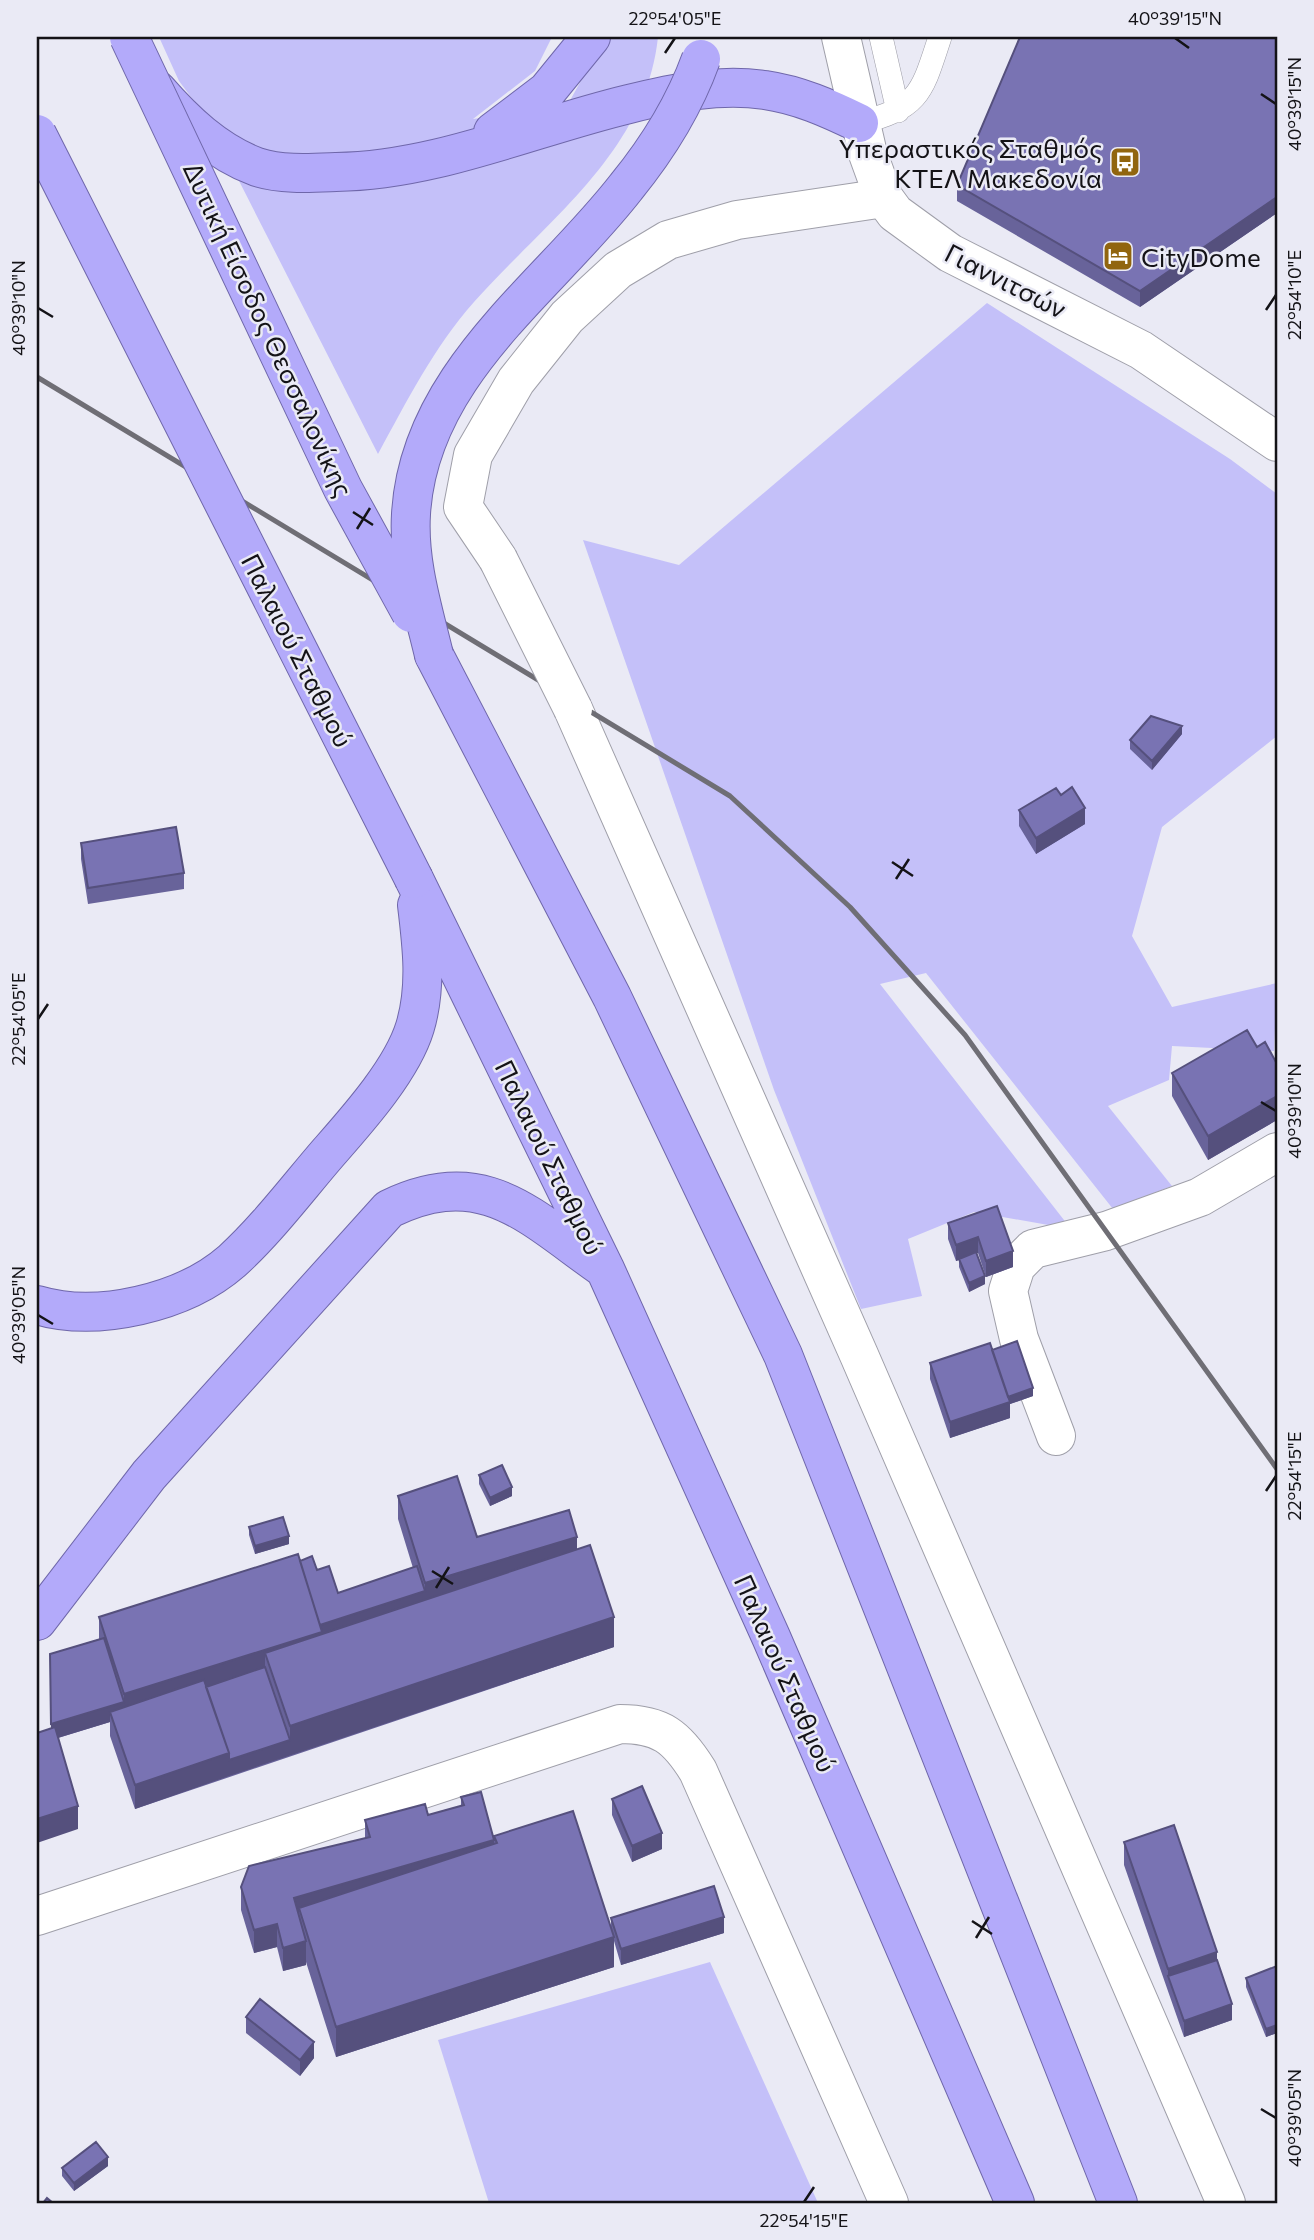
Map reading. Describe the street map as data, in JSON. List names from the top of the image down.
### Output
{
  "streets": {
    "highway": ["Δυτική Είσοδος Θεσσαλονίκης", "Παλαιού Σταθμού"],
    "street": ["Γιαννιτσών"]
  },
  "places": {
    "bus stop": ["Υπεραστικός Σταθμός ΚΤΕΛ Μακεδονία"],
    "hotel": ["CityDome"]
  },
  "coordinates": [
    "22°54'05\"E",
    "40°39'15\"N",
    "22°54'10\"E",
    "40°39'10\"N",
    "40°39'05\"N",
    "22°54'15\"E"
  ]
}
